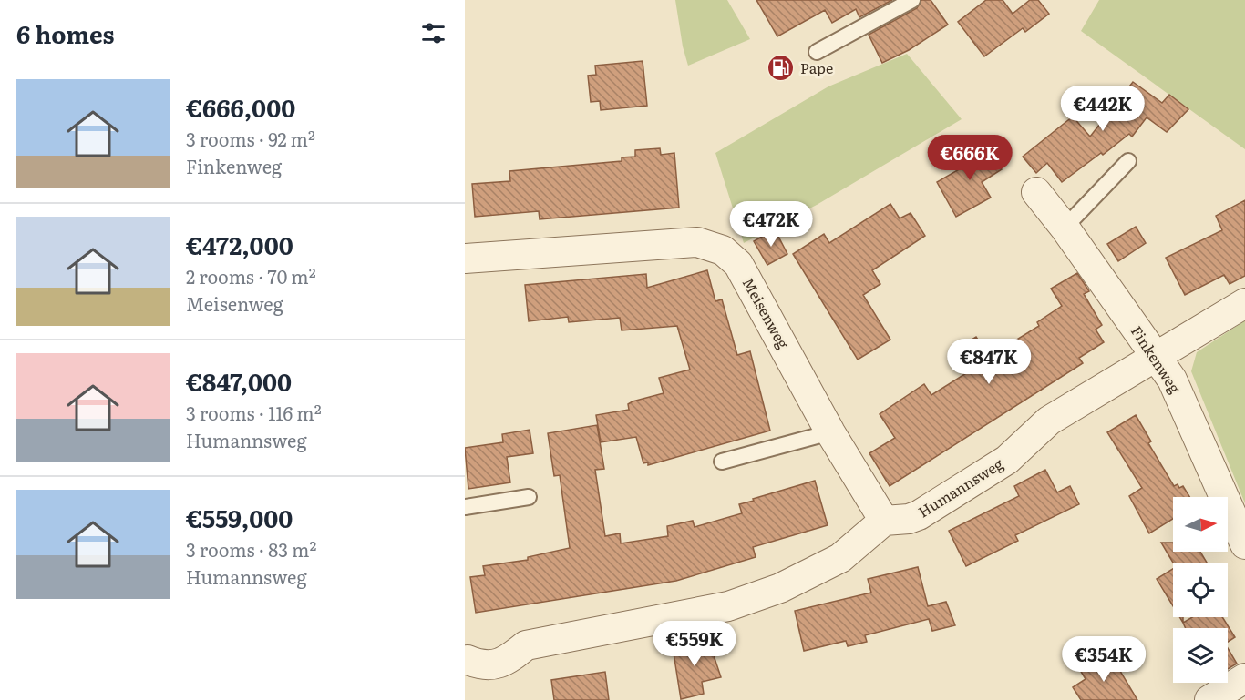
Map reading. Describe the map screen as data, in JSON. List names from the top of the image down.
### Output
{
  "streets": {
    "street": ["Meisenweg", "Finkenweg", "Humannsweg"]
  },
  "crossings": [
    ["Meisenweg", "Humannsweg"],
    ["Finkenweg", "Humannsweg"]
  ],
  "places": {
    "fuel station": ["Pape"]
  },
  "north": "right",
  "page": {
    "heading": "6 homes",
    "list": [
      {
        "name": "€666,000",
        "note": "3 rooms · 92 m² · Finkenweg"
      },
      {
        "name": "€472,000",
        "note": "2 rooms · 70 m² · Meisenweg"
      },
      {
        "name": "€847,000",
        "note": "3 rooms · 116 m² · Humannsweg"
      },
      {
        "name": "€559,000",
        "note": "3 rooms · 83 m² · Humannsweg"
      }
    ],
    "price": [
      "€442K",
      "€666K",
      "€472K",
      "€847K",
      "€559K",
      "€354K"
    ]
  }
}
